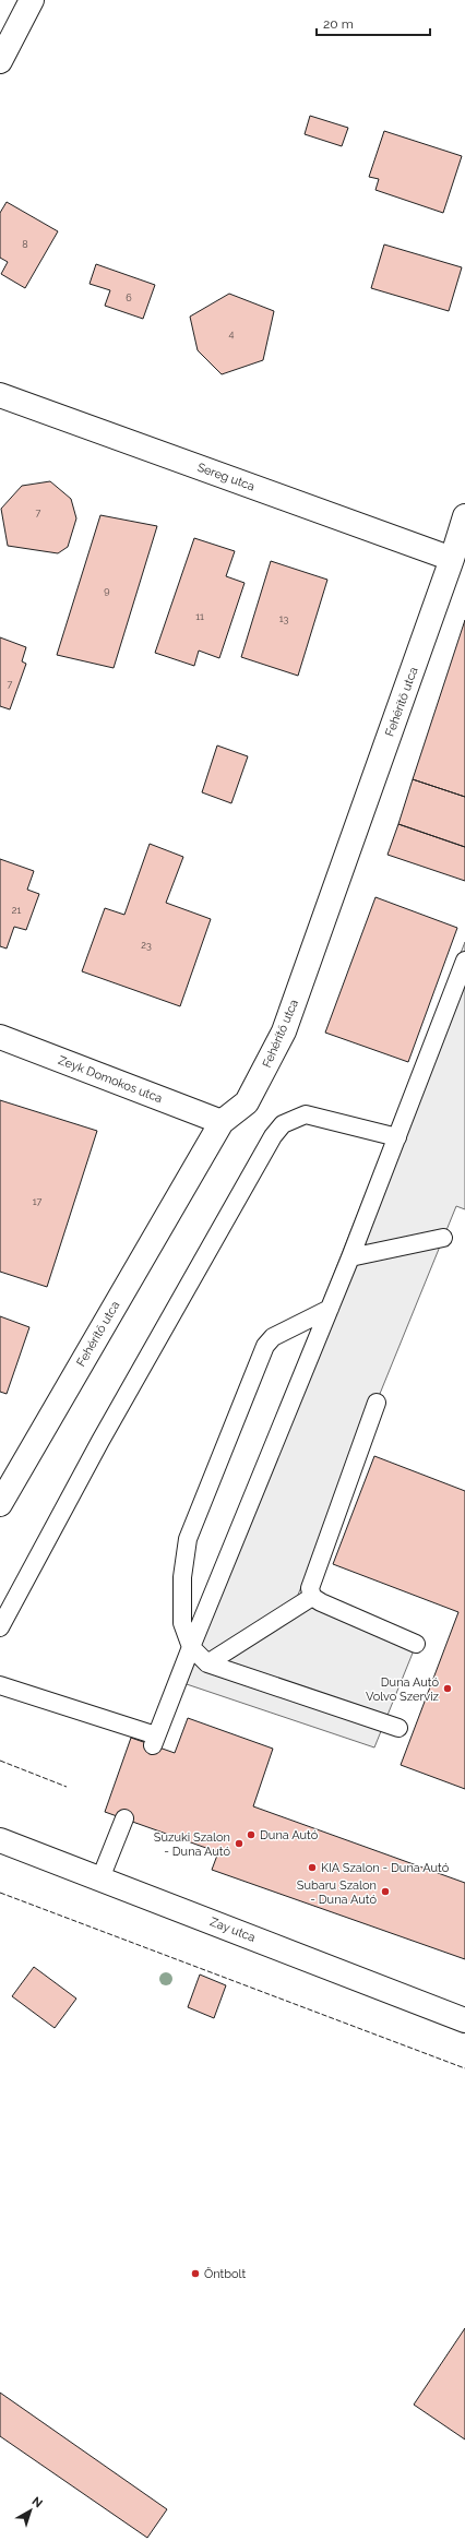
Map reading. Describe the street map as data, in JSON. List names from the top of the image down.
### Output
{
  "streets": {
    "street": [
      "Sereg utca",
      "Fehérítő utca",
      "Zeyk Domokos utca",
      "Zay utca"
    ]
  },
  "crossings": [
    ["Sereg utca", "Fehérítő utca"],
    ["Fehérítő utca", "Zeyk Domokos utca"]
  ],
  "places": [
    "Duna Autó Volvo Szerviz",
    "Duna Autó",
    "Suzuki Szalon - Duna Autó",
    "KIA Szalon - Duna Autó",
    "Subaru Szalon - Duna Autó",
    "Öntbolt"
  ],
  "house_numbers": [
    "8",
    "6",
    "4",
    "7",
    "9",
    "11",
    "13",
    "7",
    "21",
    "23",
    "17"
  ],
  "scale_bar": "20 m",
  "north": "top right"
}
